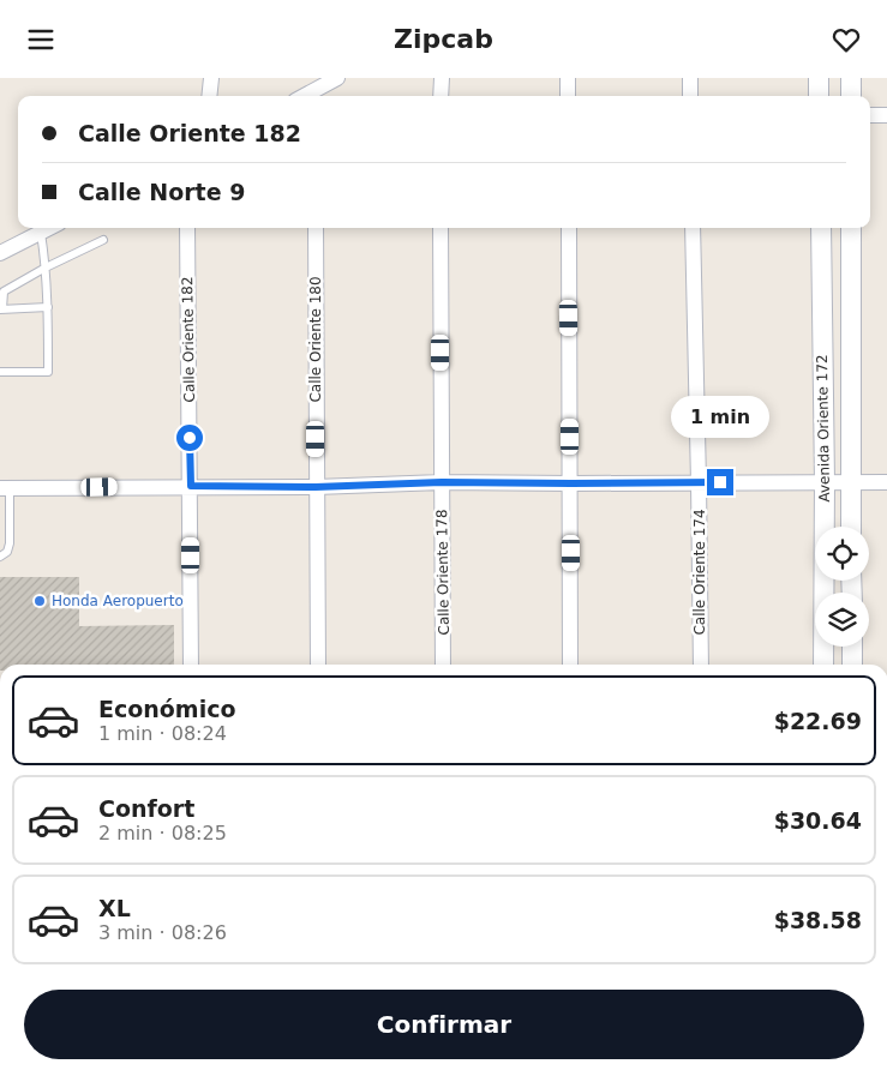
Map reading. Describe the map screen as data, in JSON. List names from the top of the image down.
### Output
{
  "streets": {
    "street": [
      "Calle Oriente 182",
      "Calle Oriente 180",
      "Avenida Oriente 172",
      "Calle Oriente 178",
      "Calle Oriente 174"
    ]
  },
  "places": ["Honda Aeropuerto"],
  "page": {
    "header": "Zipcab",
    "banner": ["Calle Oriente 182", "Calle Norte 9"],
    "bubble": "1 min",
    "list": [
      {
        "name": "Económico",
        "note": "1 min · 08:24",
        "value": "$22.69"
      },
      {
        "name": "Confort",
        "note": "2 min · 08:25",
        "value": "$30.64"
      },
      {
        "name": "XL",
        "note": "3 min · 08:26",
        "value": "$38.58"
      }
    ],
    "buttons": "Confirmar"
  }
}
